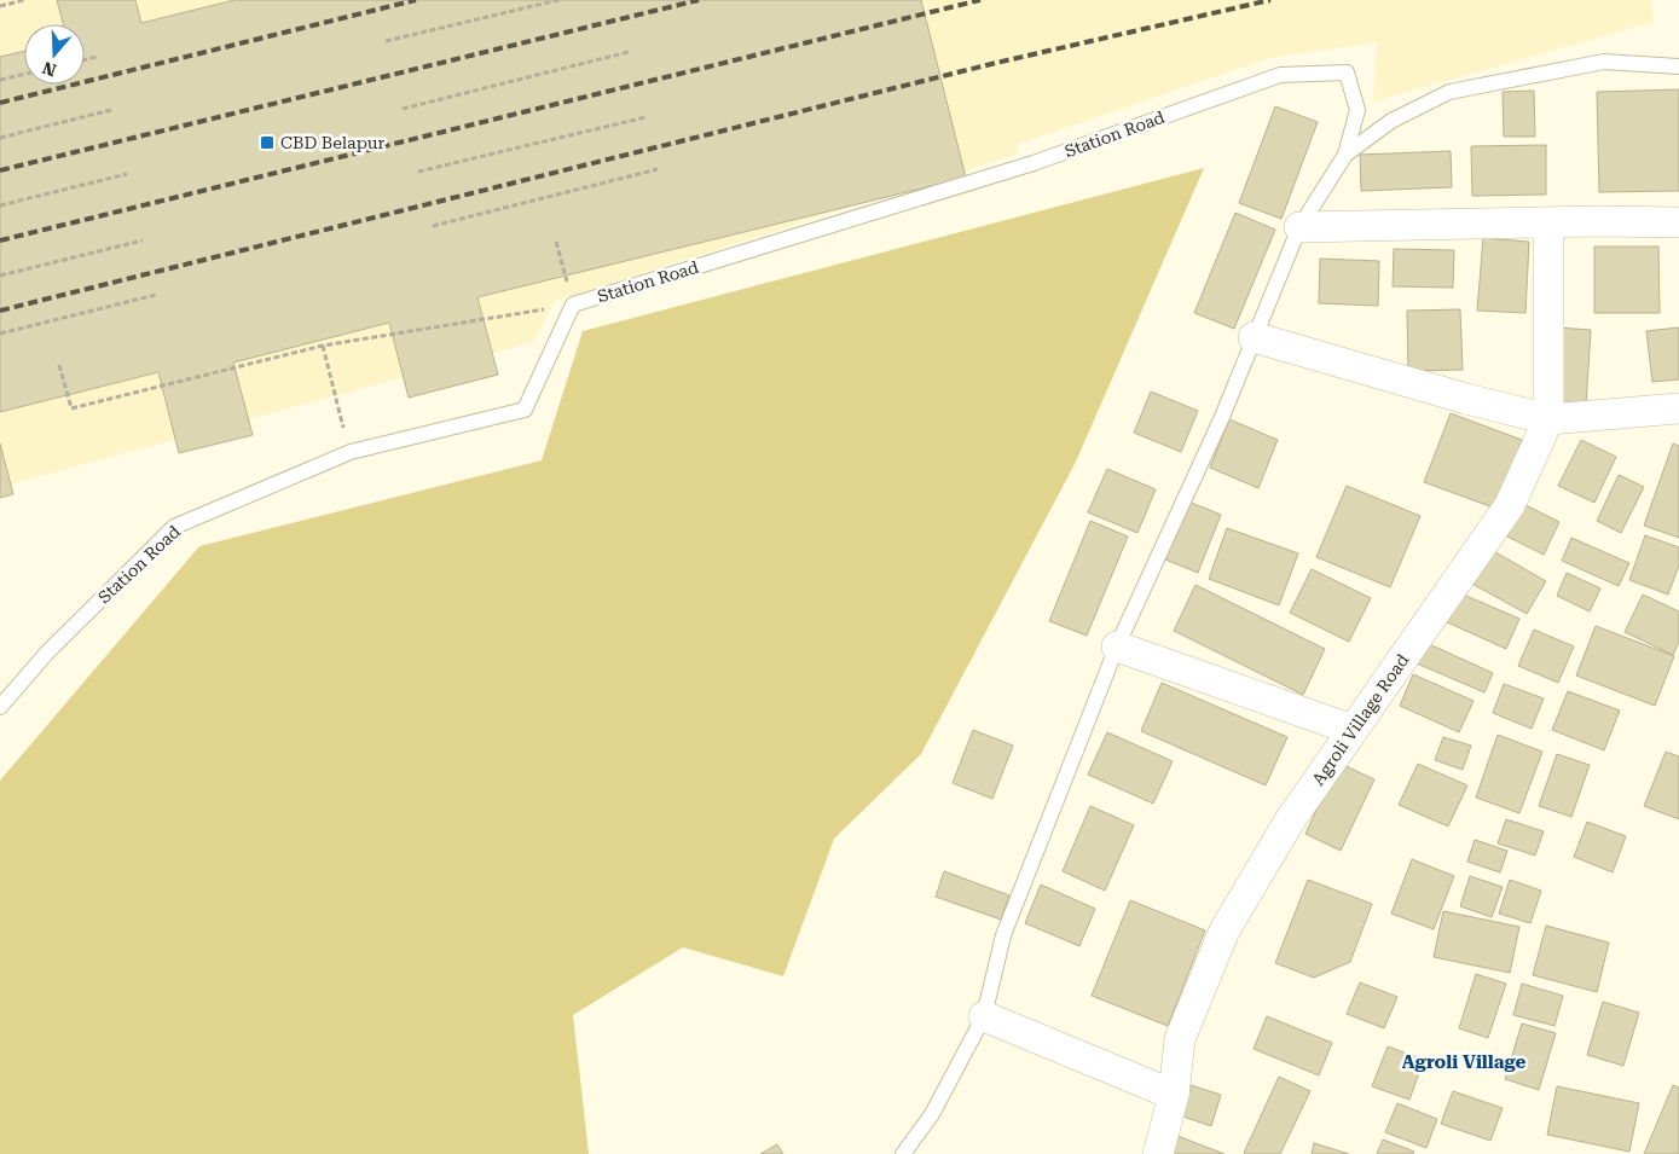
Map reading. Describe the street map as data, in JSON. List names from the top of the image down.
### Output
{
  "streets": {
    "street": ["Agroli Village Road"],
    "lane": ["Station Road"]
  },
  "districts": ["Agroli Village"],
  "places": {
    "transit": ["CBD Belapur"]
  },
  "north": "bottom"
}
